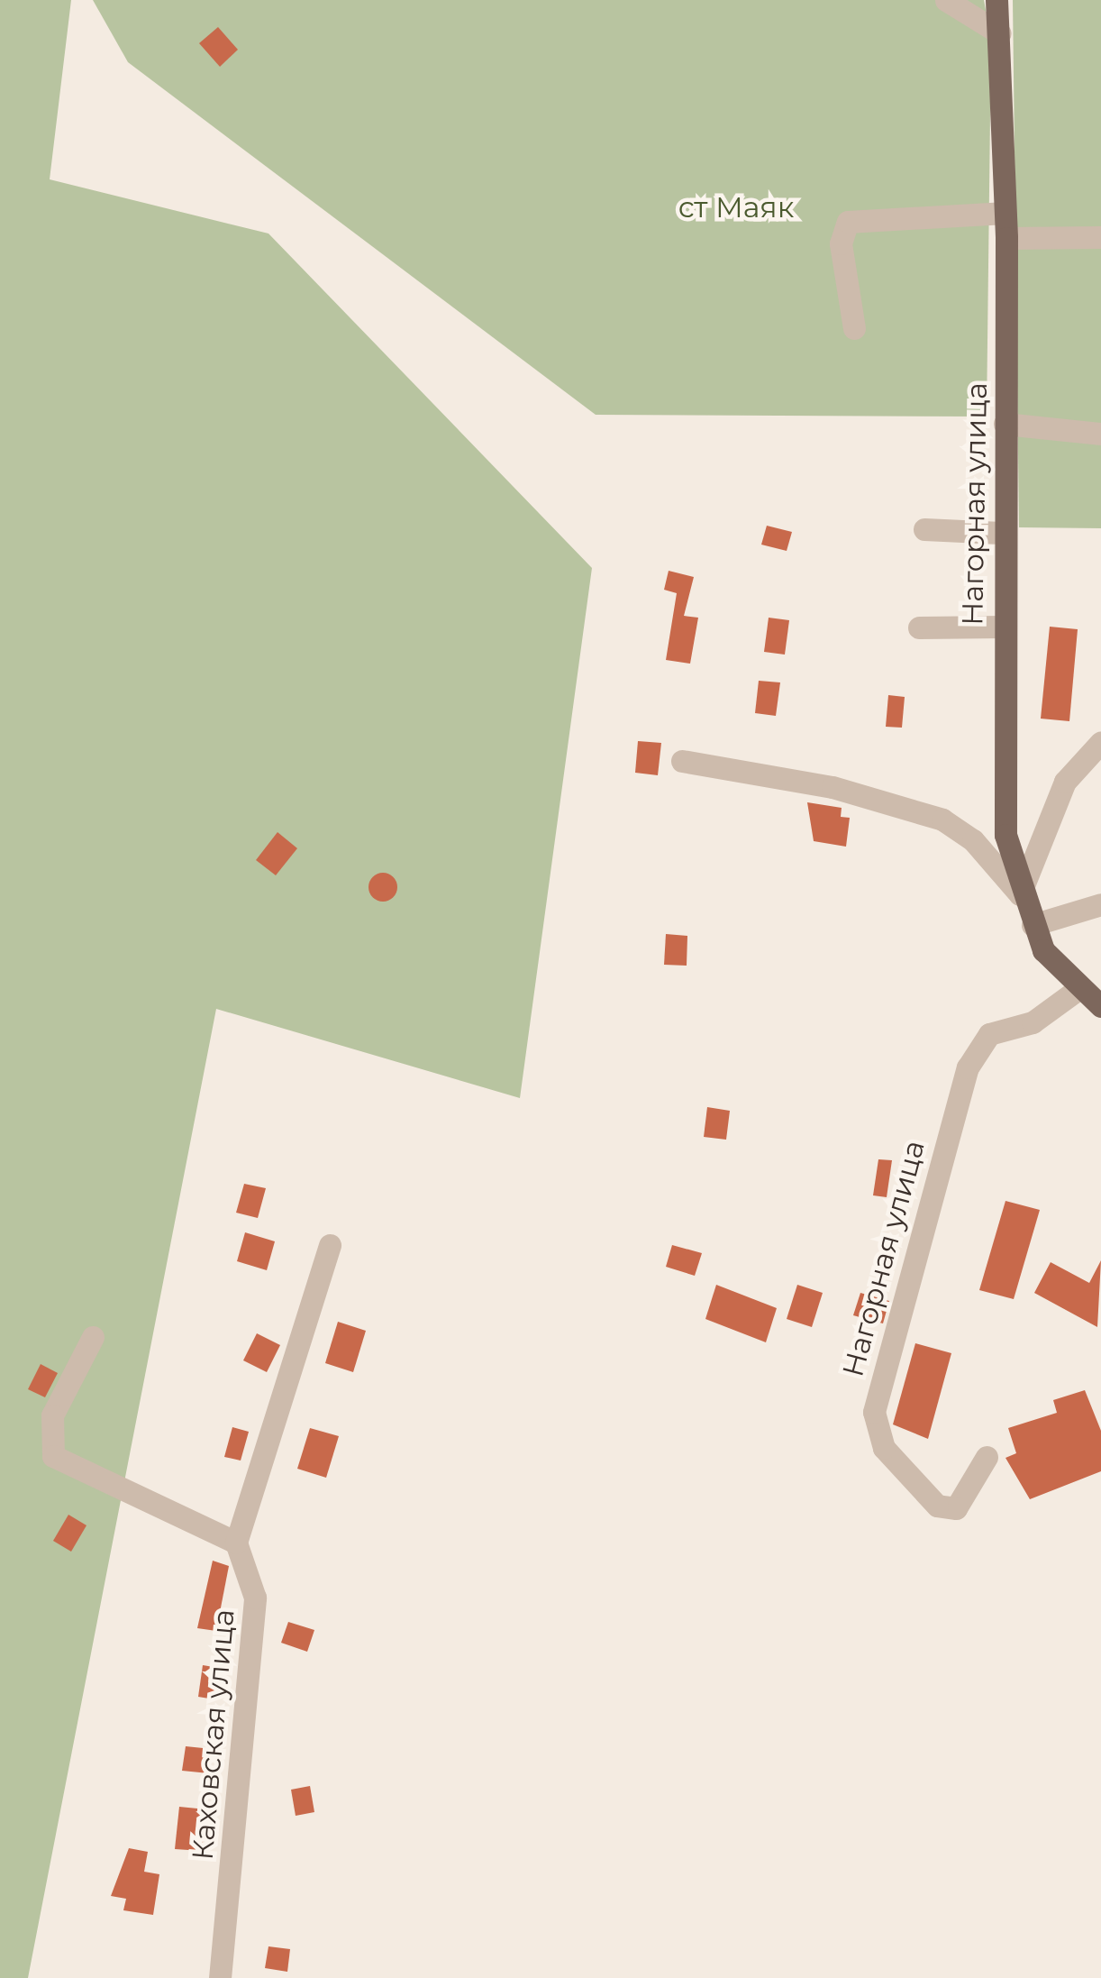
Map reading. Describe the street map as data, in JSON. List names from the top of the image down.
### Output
{
  "streets": {
    "main road": ["Нагорная улица"],
    "street": ["Каховская улица"]
  },
  "parks": ["ст Маяк"]
}
